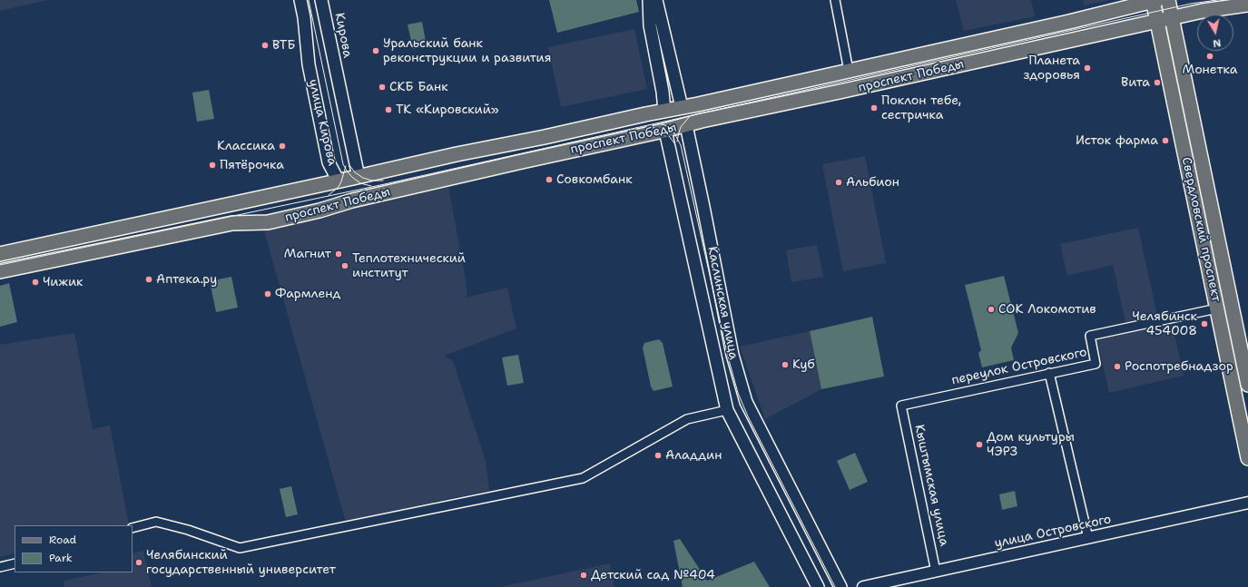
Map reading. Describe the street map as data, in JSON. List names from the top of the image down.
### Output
{
  "streets": {
    "main road": [
      "Кирова",
      "проспект Победы",
      "улица Кирова",
      "Свердловский проспект",
      "Каслинская улица"
    ],
    "street": ["переулок Островского", "Кыштымская улица", "улица Островского"]
  },
  "crossings": [
    ["Кирова", "улица Кирова"],
    ["проспект Победы", "улица Кирова"],
    ["проспект Победы", "Свердловский проспект"],
    ["проспект Победы", "Каслинская улица"],
    ["Свердловский проспект", "переулок Островского"],
    ["переулок Островского", "Кыштымская улица"],
    ["Кыштымская улица", "улица Островского"]
  ],
  "places": [
    "ВТБ",
    "Уральский банк реконструкции и развития",
    "Монетка",
    "Планета здоровья",
    "Вита",
    "СКБ Банк",
    "Поклон тебе, сестричка",
    "ТК «Кировский»",
    "Исток фарма",
    "Классика",
    "Пятёрочка",
    "Совкомбанк",
    "Альбион",
    "Магнит",
    "Теплотехнический институт",
    "Аптека.ру",
    "Чижик",
    "Фармленд",
    "СОК Локомотив",
    "Челябинск 454008",
    "Куб",
    "Роспотребнадзор",
    "Дом культуры ЧЭРЗ",
    "Аладдин",
    "Челябинский государственный университет",
    "Детский сад №404"
  ],
  "legend": ["Road", "Park"],
  "north": "bottom"
}
